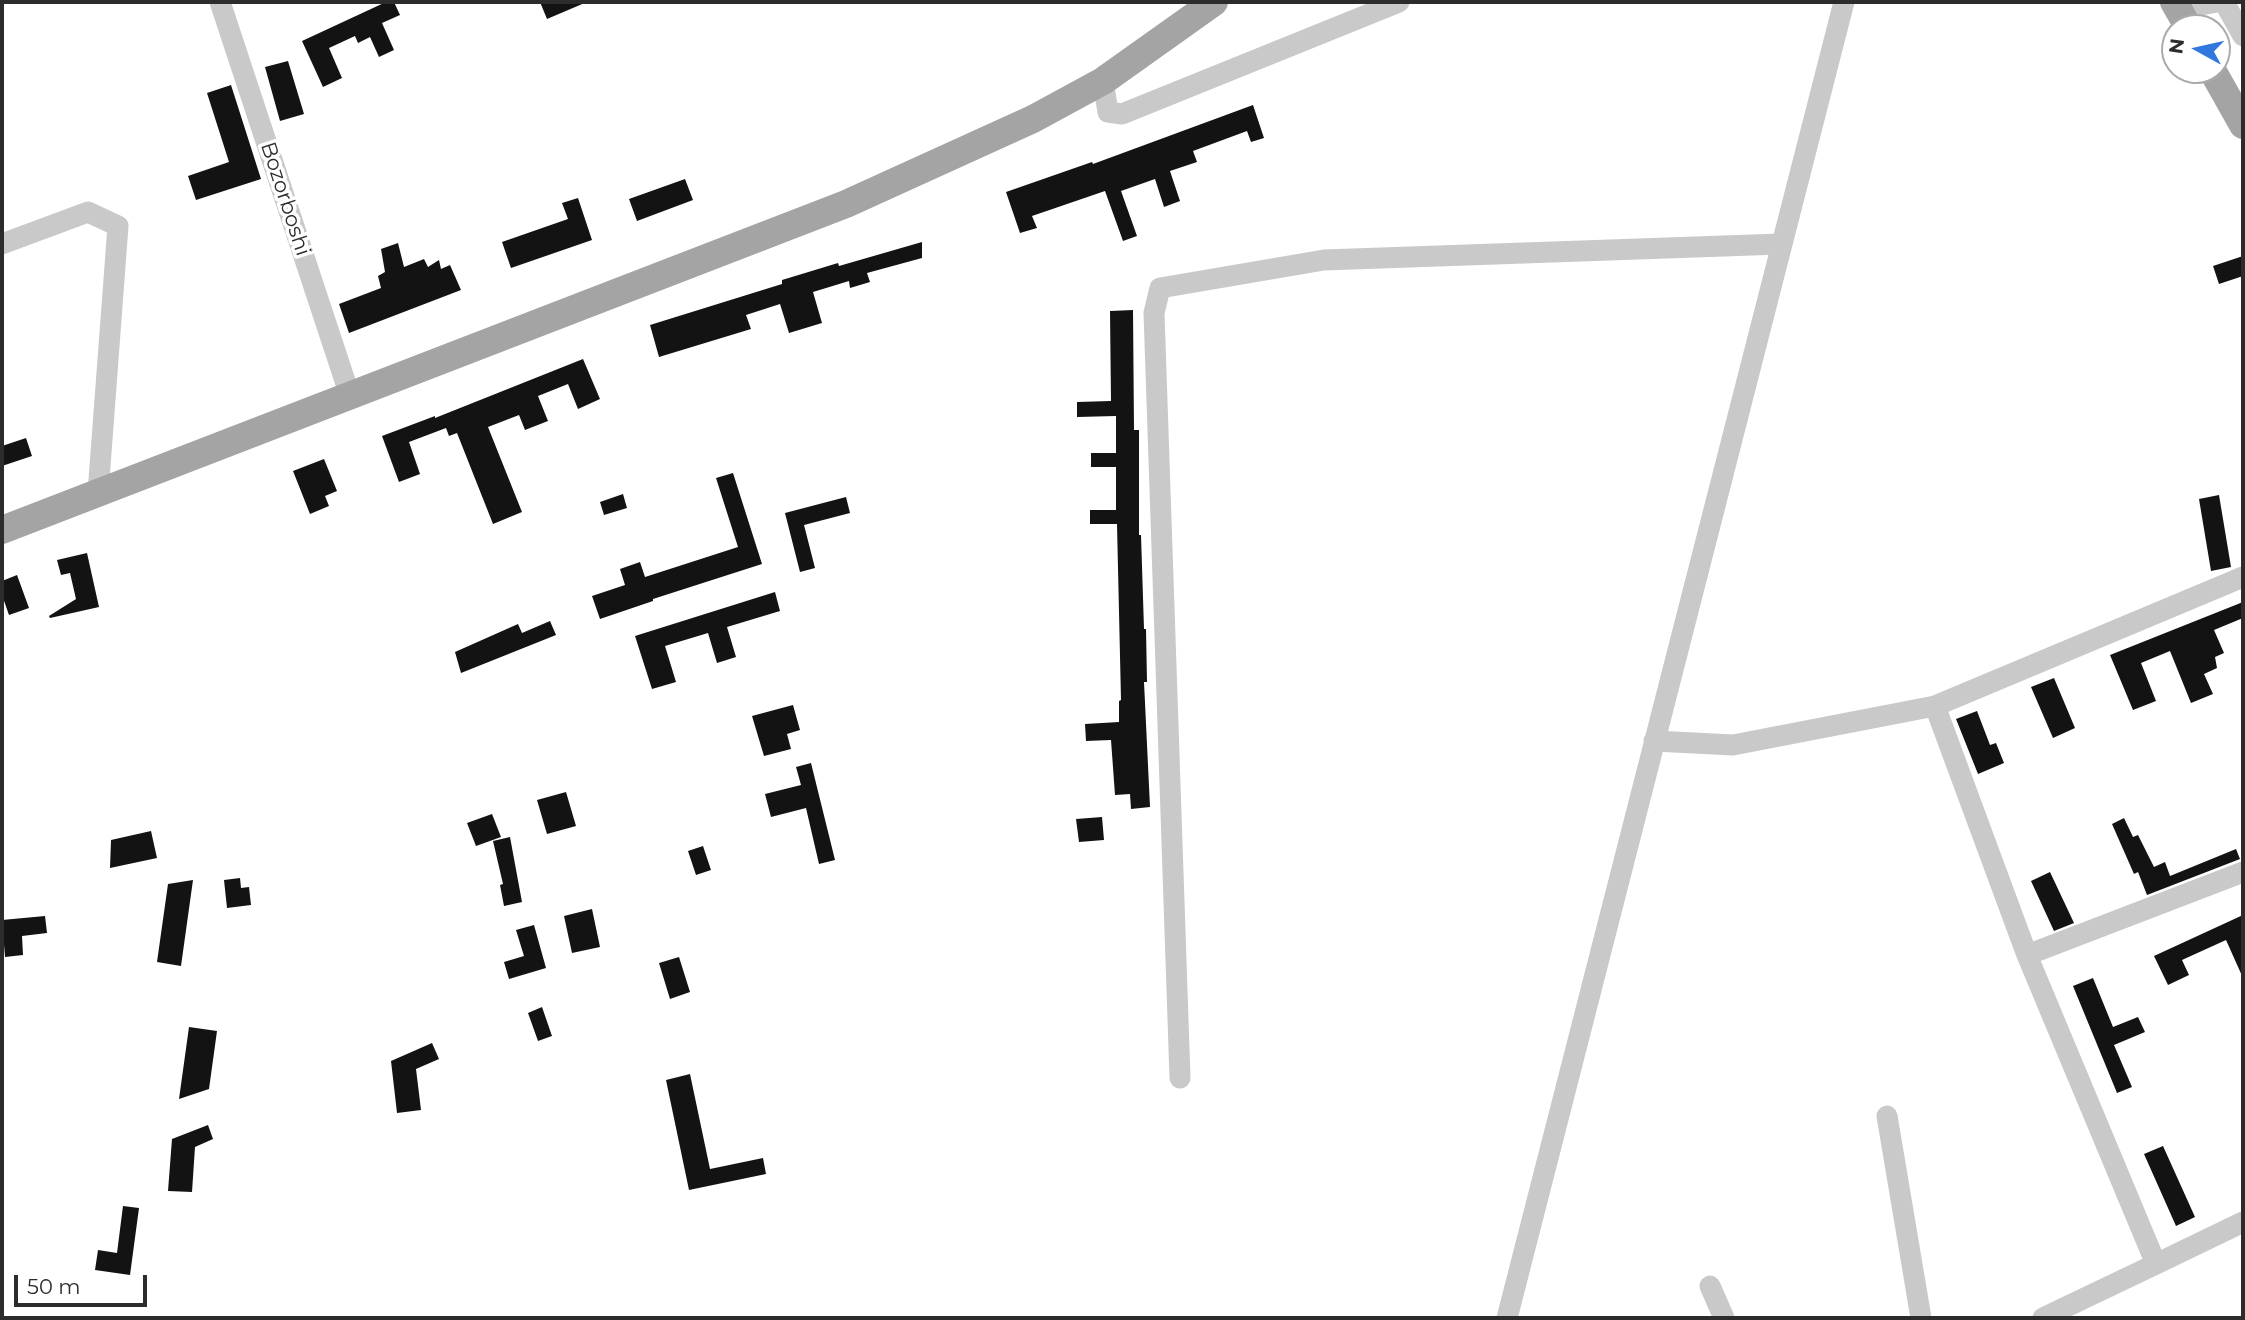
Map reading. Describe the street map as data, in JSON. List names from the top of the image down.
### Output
{
  "streets": {
    "street": ["Bozorboshi"]
  },
  "scale_bar": "50 m",
  "north": "left"
}
